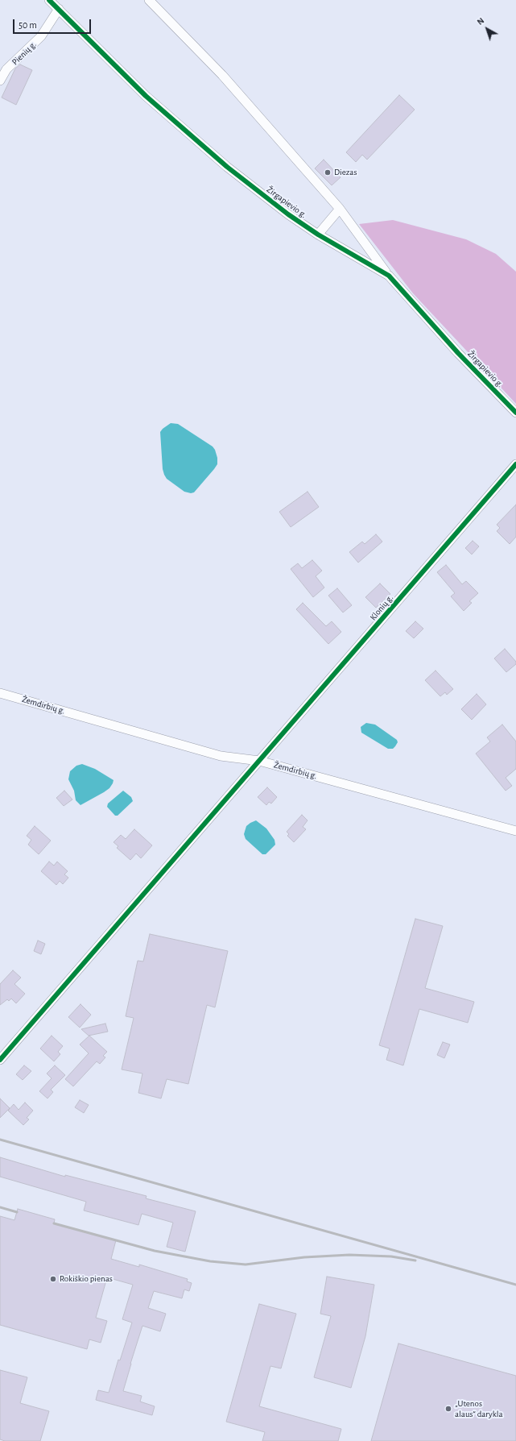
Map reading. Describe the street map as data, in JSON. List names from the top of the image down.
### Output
{
  "streets": {
    "street": [
      "Pienių g.",
      "Žirgapievio g.",
      "Klonių g.",
      "Žemdirbių g."
    ]
  },
  "crossings": [
    ["Pienių g.", "Žirgapievio g."],
    ["Klonių g.", "Žemdirbių g."]
  ],
  "places": ["Diezas", "Rokiškio pienas", "„Utenos alaus“ darykla"],
  "scale_bar": "50 m",
  "north": "top left"
}
